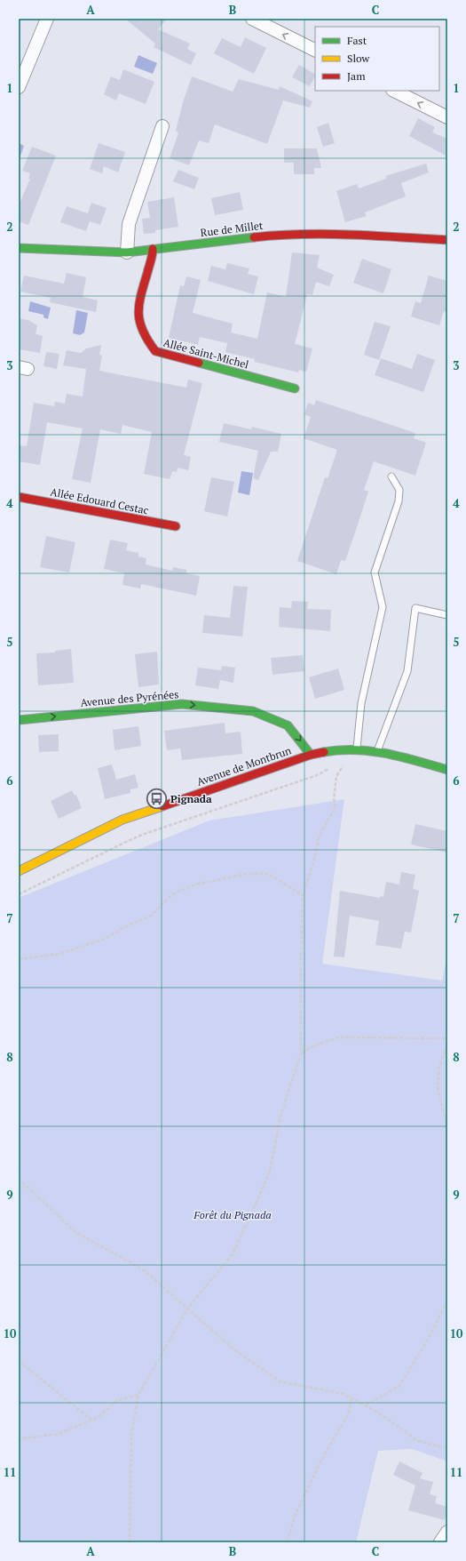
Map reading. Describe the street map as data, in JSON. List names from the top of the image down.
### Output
{
  "streets": {
    "street": [
      "Rue de Millet",
      "Allée Saint-Michel",
      "Allée Edouard Cestac",
      "Avenue des Pyrénées",
      "Avenue de Montbrun"
    ]
  },
  "crossings": [
    ["Rue de Millet", "Allée Saint-Michel"],
    ["Avenue des Pyrénées", "Avenue de Montbrun"]
  ],
  "one_way": ["Avenue des Pyrénées"],
  "parks": ["Forêt du Pignada"],
  "places": {
    "bus stop": ["Pignada"]
  },
  "legend": ["Fast", "Slow", "Jam"],
  "grid": {
    "columns": ["A", "B", "C"],
    "rows": [
      "1",
      "2",
      "3",
      "4",
      "5",
      "6",
      "7",
      "8",
      "9",
      "10",
      "11"
    ]
  }
}
